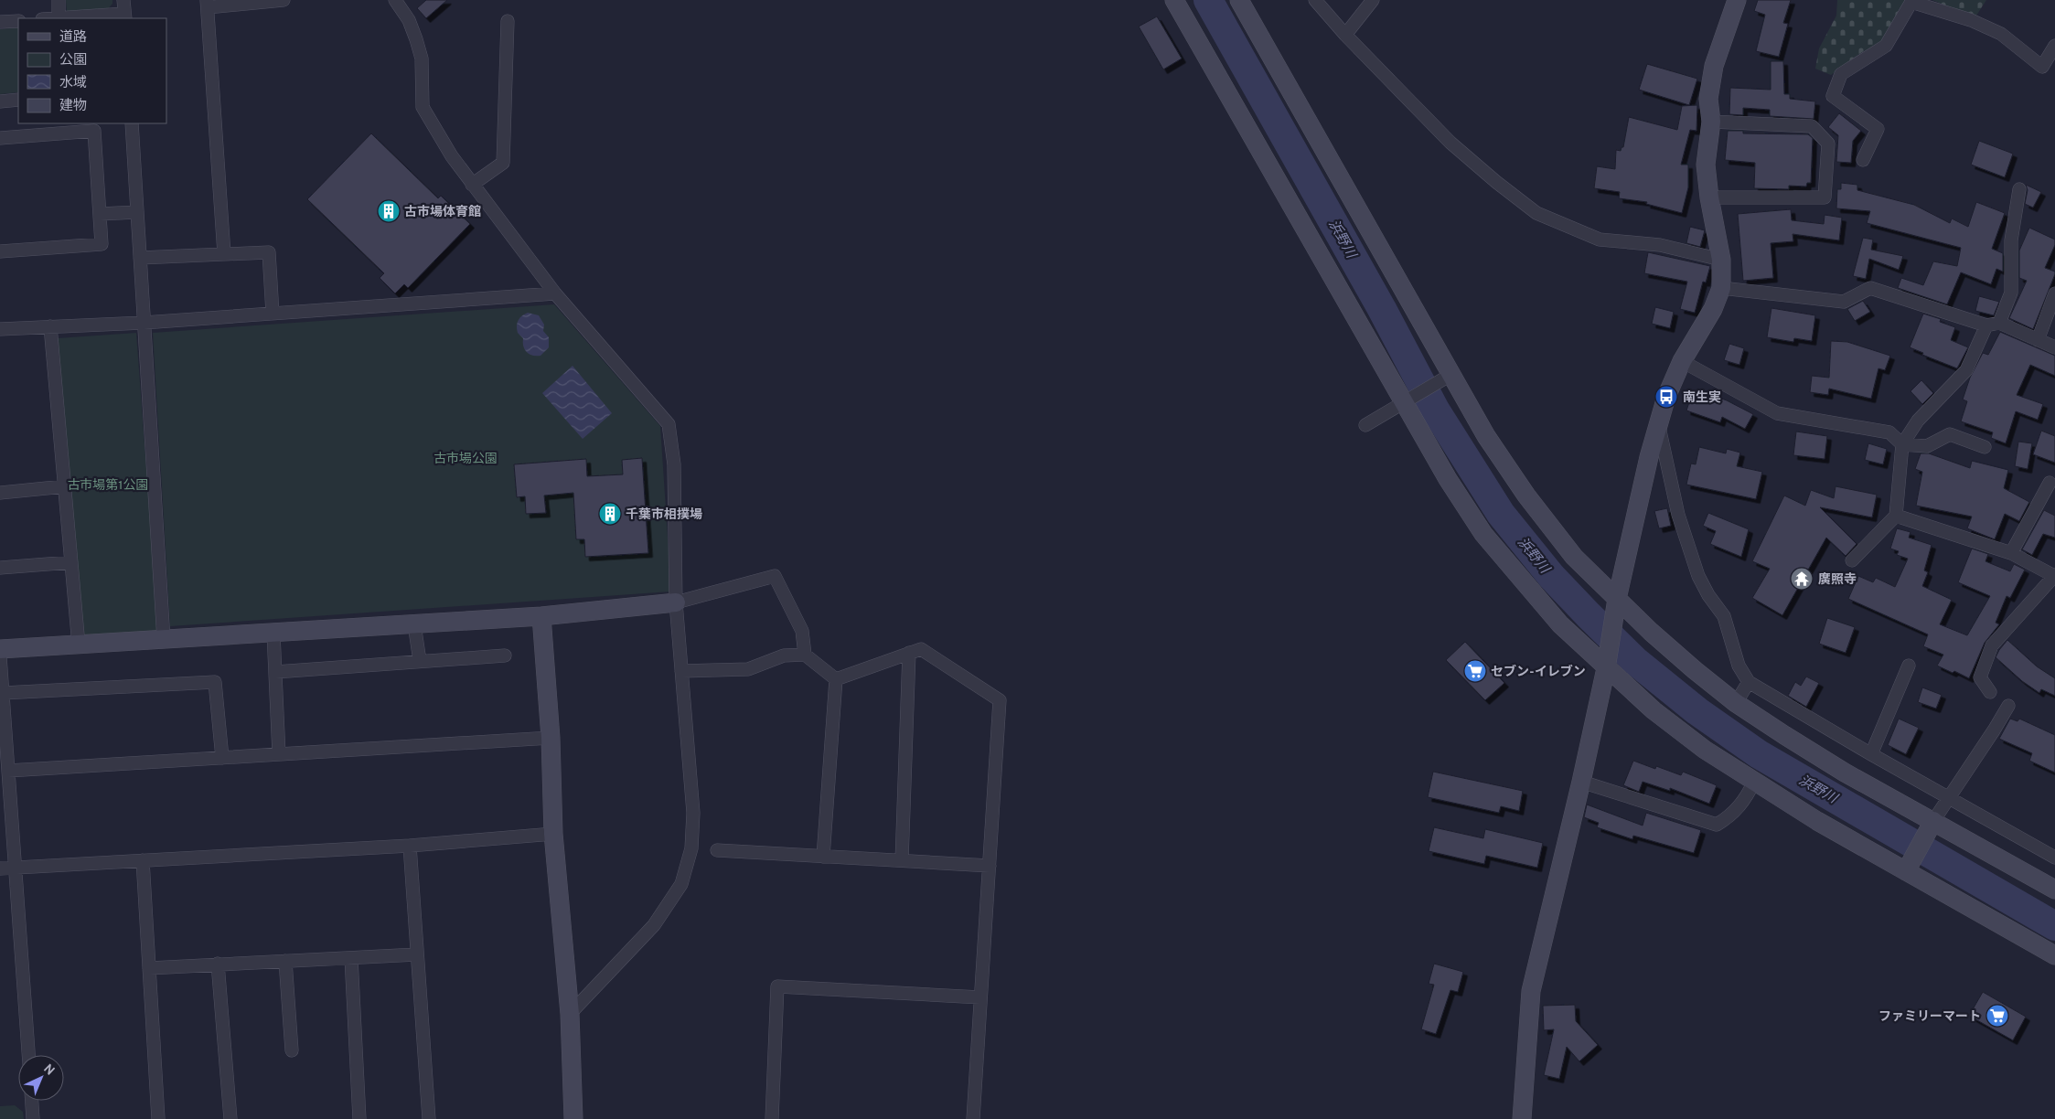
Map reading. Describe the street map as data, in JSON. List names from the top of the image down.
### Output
{
  "water": ["浜野川"],
  "parks": ["古市場公園", "古市場第1公園"],
  "places": {
    "building": ["古市場体育館", "千葉市相撲場"],
    "bus stop": ["南生実"],
    "temple": ["廣照寺"],
    "supermarket": ["セブン-イレブン", "ファミリーマート"]
  },
  "legend": [
    "道路",
    "公園",
    "水域",
    "建物"
  ],
  "north": "top right"
}
